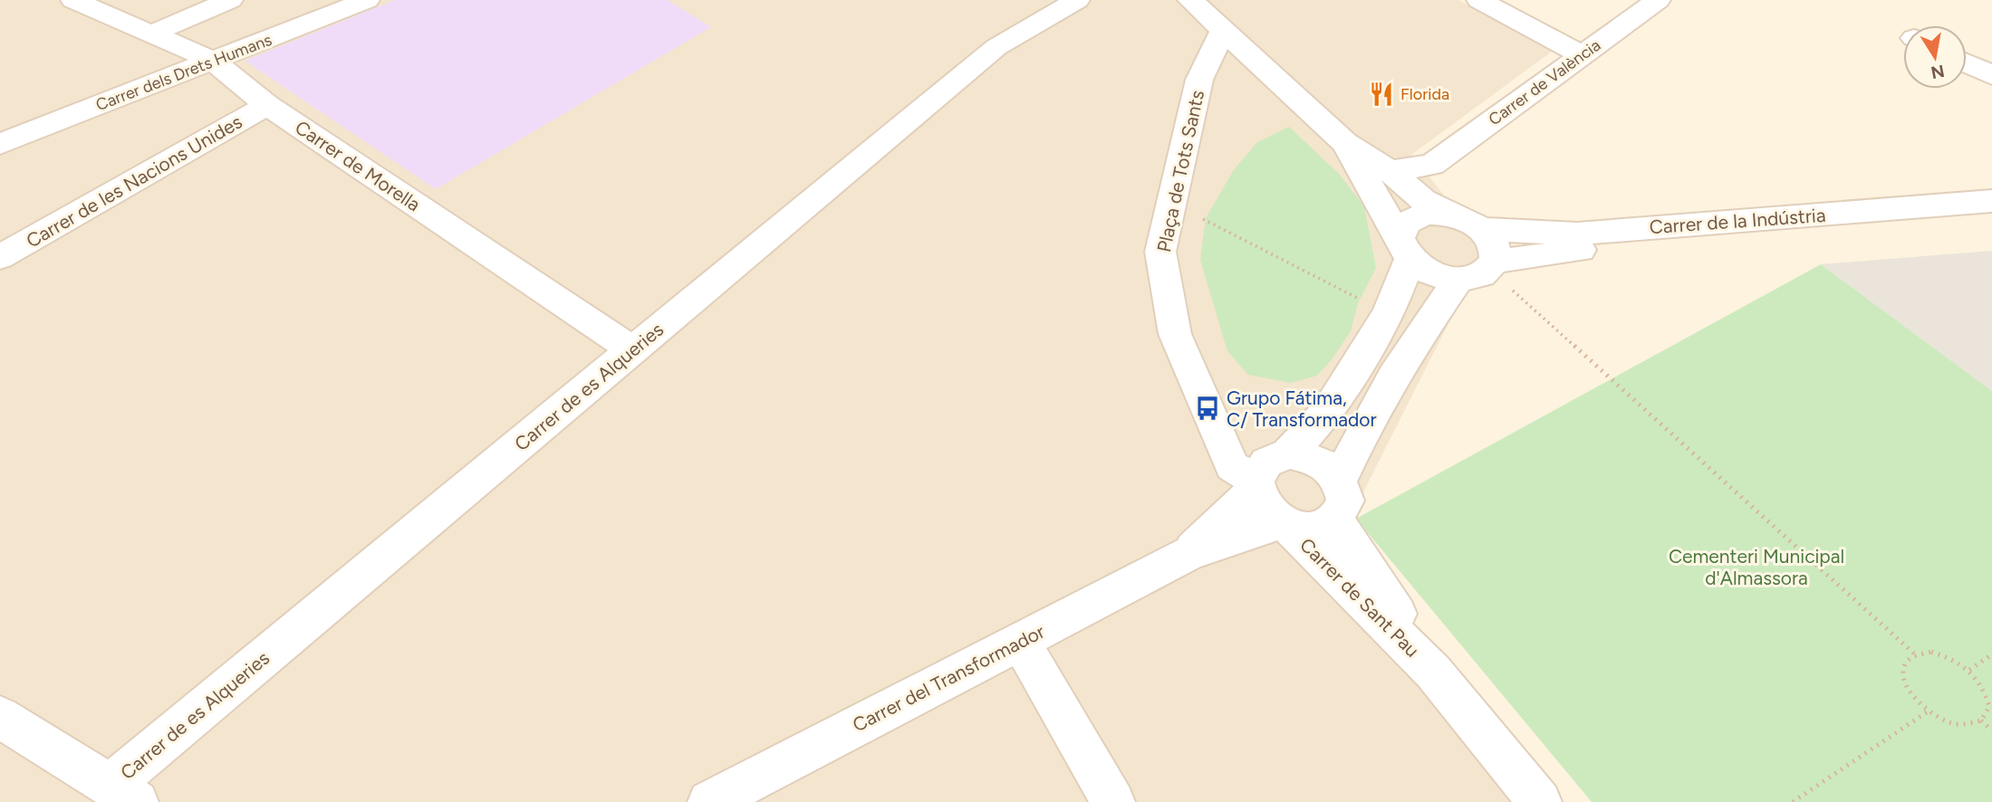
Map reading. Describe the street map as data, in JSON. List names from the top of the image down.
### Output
{
  "streets": {
    "street": [
      "Carrer dels Drets Humans",
      "Carrer de València",
      "Carrer de Morella",
      "Plaça de Tots Sants",
      "Carrer de les Nacions Unides",
      "Carrer de la Indústria",
      "Carrer de es Alqueries",
      "Carrer de Sant Pau",
      "Carrer del Transformador"
    ]
  },
  "crossings": [
    ["Carrer dels Drets Humans", "Carrer de Morella"],
    ["Carrer de Morella", "Carrer de les Nacions Unides"],
    ["Carrer de Morella", "Carrer de es Alqueries"],
    ["Plaça de Tots Sants", "Carrer de Sant Pau"],
    ["Plaça de Tots Sants", "Carrer del Transformador"],
    ["Carrer de Sant Pau", "Carrer del Transformador"]
  ],
  "parks": ["Cementeri Municipal d'Almassora"],
  "places": {
    "restaurant": ["Florida"],
    "bus stop": ["Grupo Fátima, C/ Transformador"]
  },
  "north": "bottom"
}
